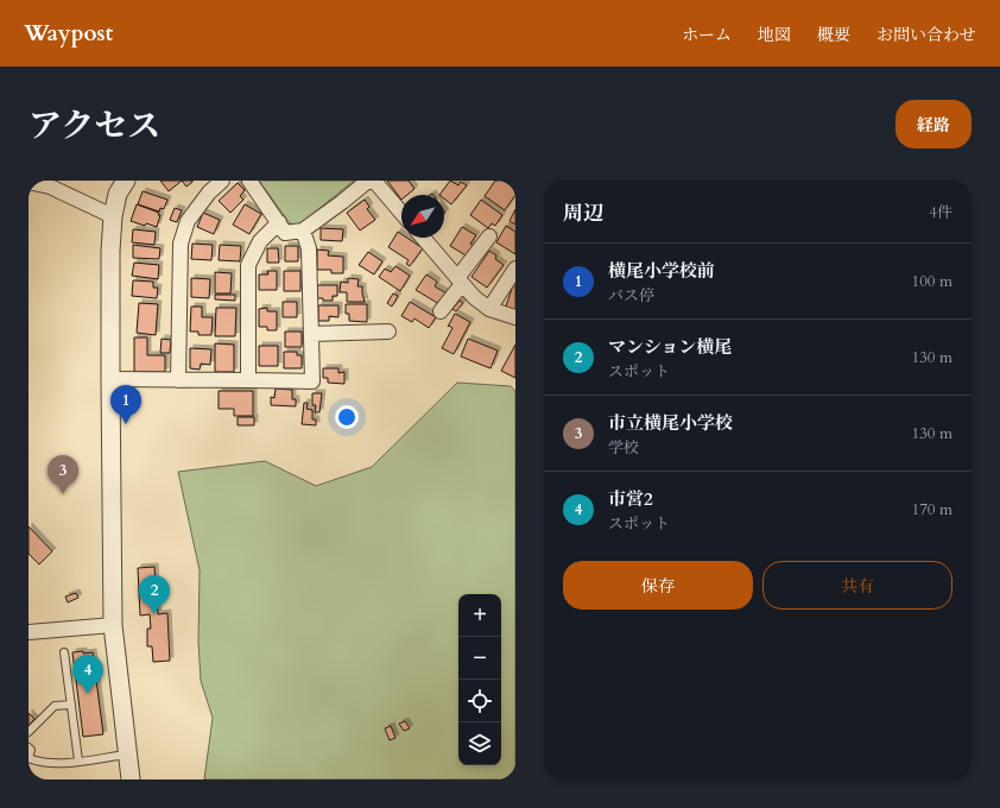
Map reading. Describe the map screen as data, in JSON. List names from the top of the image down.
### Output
{
  "north": "bottom left",
  "page": {
    "header": "Waypost",
    "nav": [
      "ホーム",
      "地図",
      "概要",
      "お問い合わせ"
    ],
    "title": "アクセス",
    "buttons": [
      "経路",
      ["保存", "共有"]
    ],
    "heading": ["周辺", "4件"],
    "list": [
      {
        "mark": "1",
        "name": "横尾小学校前",
        "note": "バス停",
        "value": "100 m"
      },
      {
        "mark": "2",
        "name": "マンション横尾",
        "note": "スポット",
        "value": "130 m"
      },
      {
        "mark": "3",
        "name": "市立横尾小学校",
        "note": "学校",
        "value": "130 m"
      },
      {
        "mark": "4",
        "name": "市営2",
        "note": "スポット",
        "value": "170 m"
      }
    ],
    "pins": [
      "1",
      "3",
      "2",
      "4"
    ],
    "map_buttons": ["+", "−"]
  }
}
